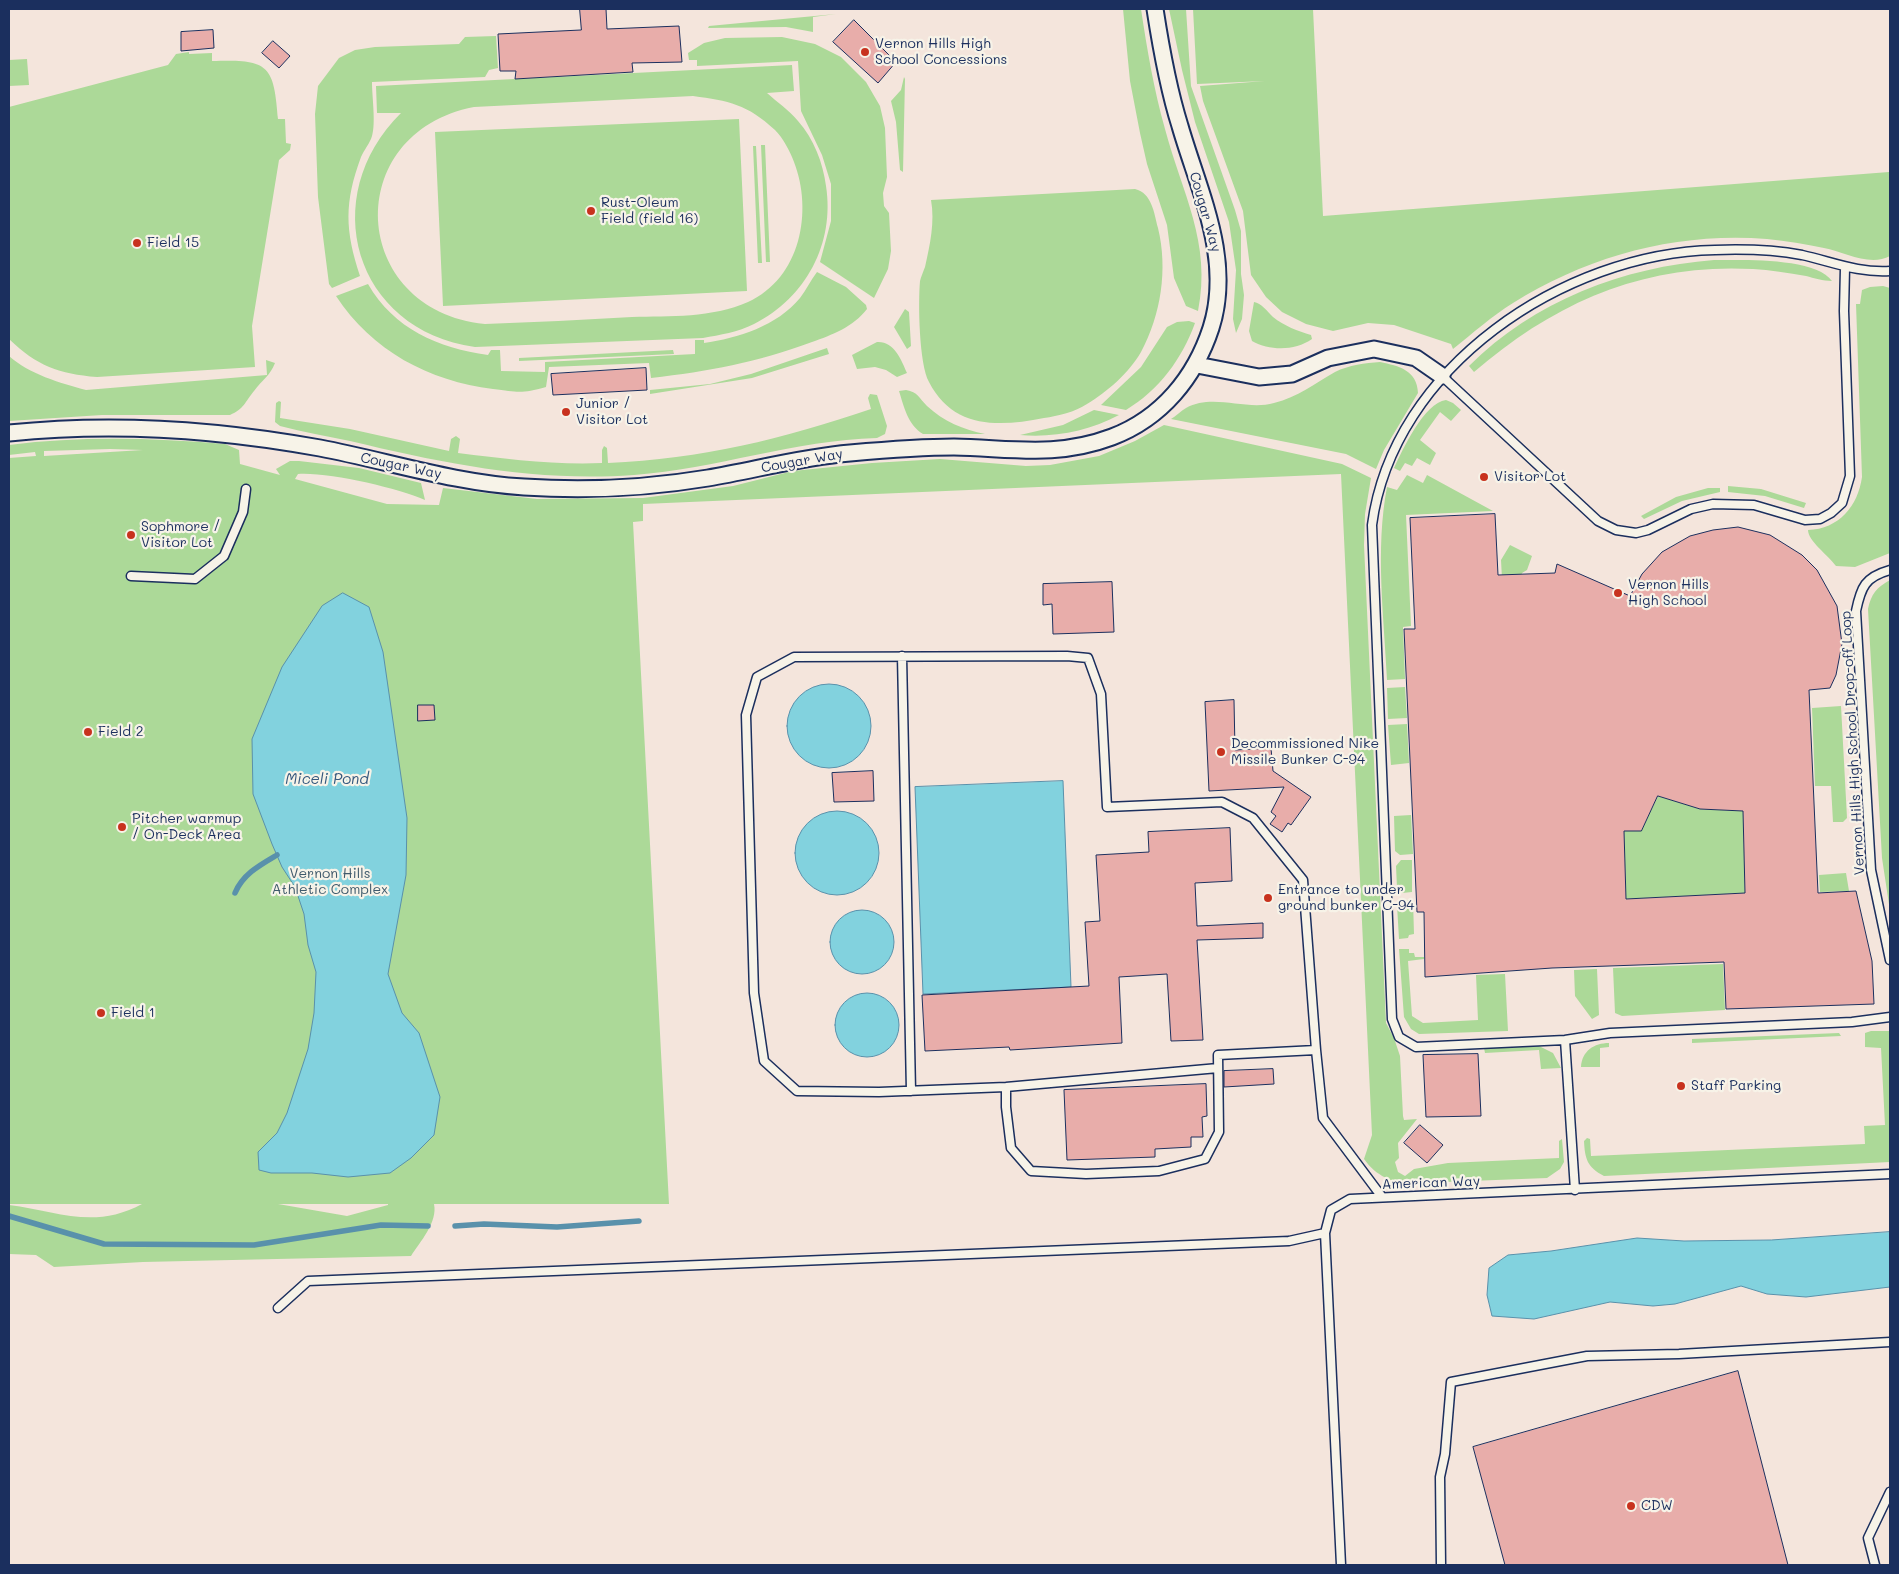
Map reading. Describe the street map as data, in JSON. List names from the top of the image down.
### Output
{
  "streets": {
    "street": ["Cougar Way"],
    "lane": ["Vernon Hills High School Drop-off Loop", "American Way"]
  },
  "water": ["Miceli Pond"],
  "parks": ["Vernon Hills Athletic Complex"],
  "places": [
    "Vernon Hills High School Concessions",
    "Rust-Oleum Field (field 16)",
    "Field 15",
    "Junior / Visitor Lot",
    "Visitor Lot",
    "Sophmore / Visitor Lot",
    "Vernon Hills High School",
    "Field 2",
    "Decommissioned Nike Missile Bunker C-94",
    "Pitcher warmup / On-Deck Area",
    "Entrance to under ground bunker C-94",
    "Field 1",
    "Staff Parking",
    "CDW"
  ]
}
